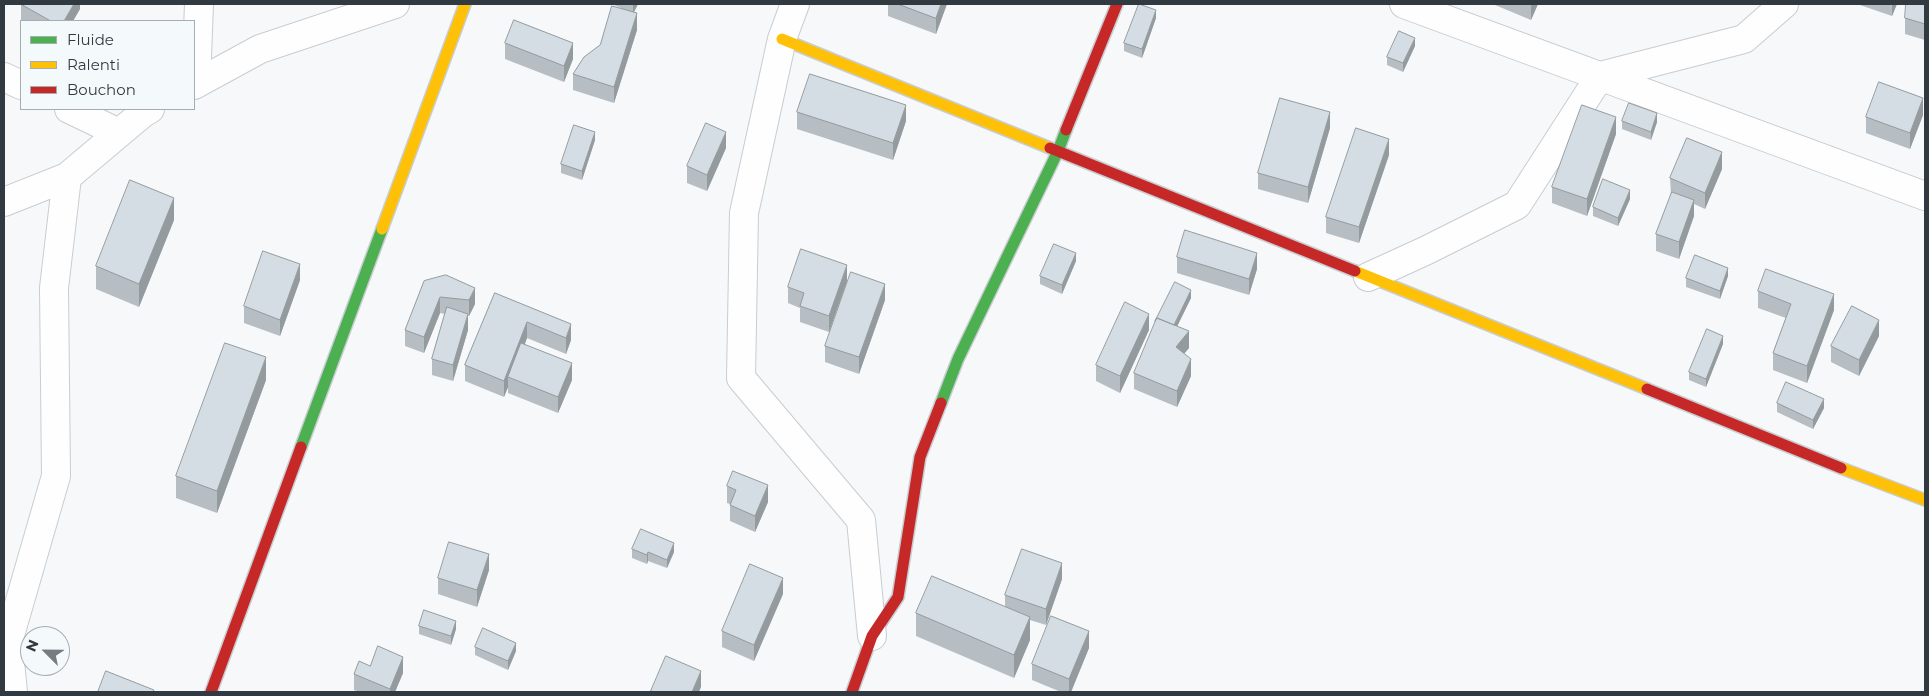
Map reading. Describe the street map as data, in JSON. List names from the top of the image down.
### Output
{
  "legend": ["Fluide", "Ralenti", "Bouchon"],
  "north": "top left"
}
